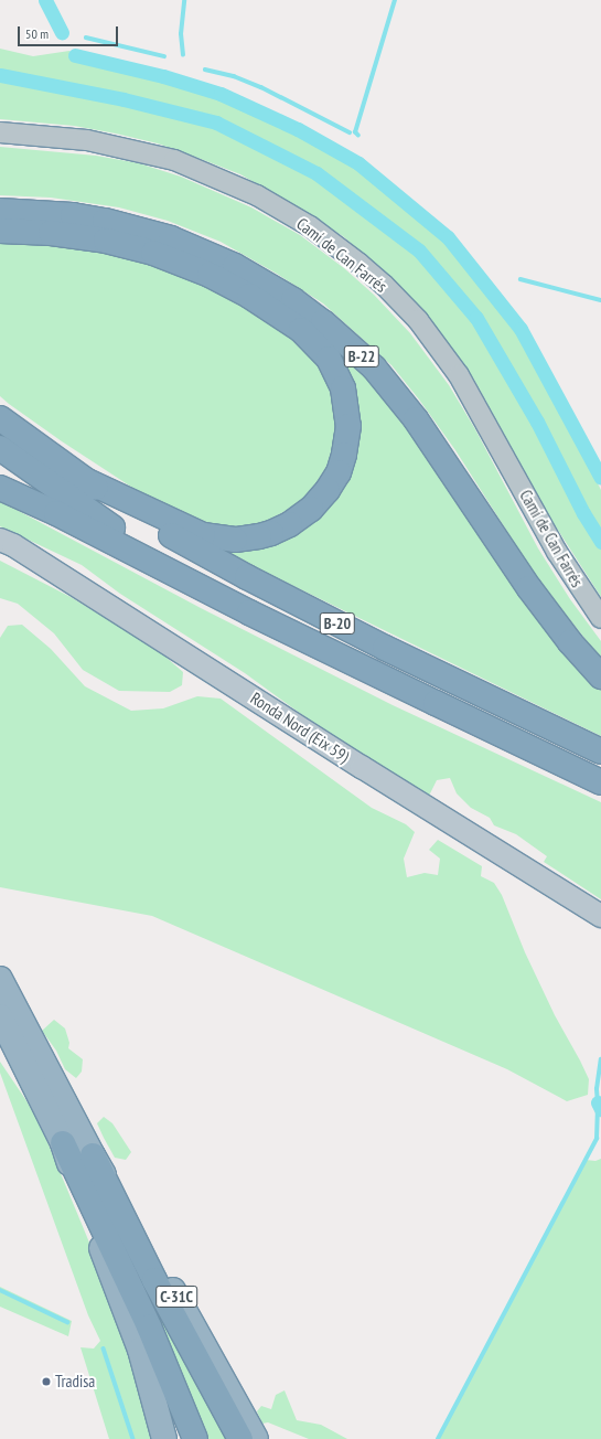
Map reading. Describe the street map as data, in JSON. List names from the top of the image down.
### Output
{
  "streets": {
    "highway": ["B-22", "B-20", "C-31C"],
    "main road": ["Ronda Nord (Eix 59)"],
    "street": ["Camí de Can Farrés"]
  },
  "crossings": [
    ["B-22", "B-20"]
  ],
  "places": ["Tradisa"],
  "scale_bar": "50 m"
}
